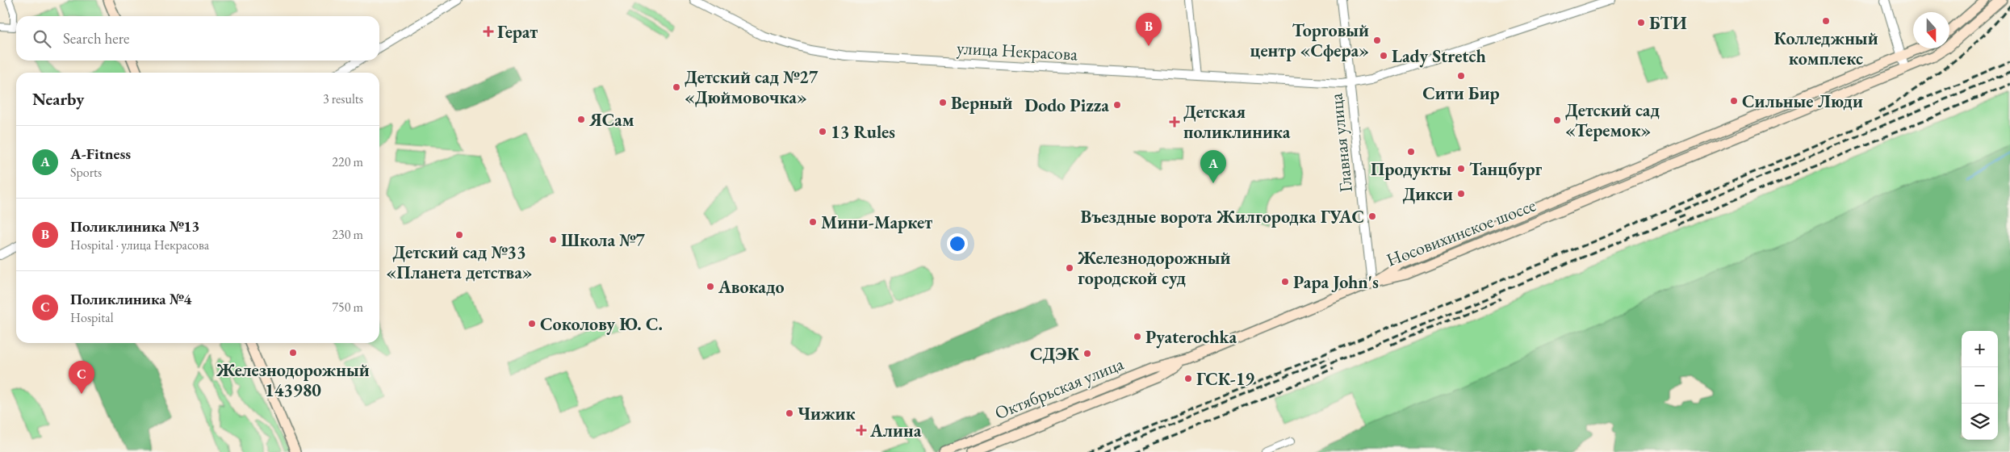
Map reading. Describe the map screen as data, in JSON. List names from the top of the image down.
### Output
{
  "streets": {
    "main road": ["Носовихинское шоссе", "Октябрьская улица"],
    "street": ["улица Некрасова", "Главная улица"]
  },
  "crossings": [
    ["улица Некрасова", "Главная улица"],
    ["Главная улица", "Носовихинское шоссе"],
    ["Главная улица", "Октябрьская улица"],
    ["Носовихинское шоссе", "Октябрьская улица"]
  ],
  "places": {
    "other": [
      "Колледжный комплекс",
      "БТИ",
      "Торговый центр «Сфера»",
      "Lady Stretch",
      "Сити Бир",
      "Детский сад №27 «Дюймовочка»",
      "Сильные Люди",
      "Верный",
      "Dodo Pizza",
      "ЯСам",
      "Детский сад «Теремок»",
      "13 Rules",
      "Продукты",
      "Танцбург",
      "Дикси",
      "Въездные ворота Жилгородка ГУАС",
      "Мини-Маркет",
      "Детский сад №33 «Планета детства»",
      "Школа №7",
      "Железнодорожный городской суд",
      "Papa John's",
      "Авокадо",
      "Соколову Ю. С.",
      "Pyaterochka",
      "Железнодорожный 143980",
      "СДЭК",
      "ГСК-19",
      "Чижик"
    ],
    "health": ["Герат", "Детская поликлиника", "Алина"]
  },
  "north": "bottom",
  "page": {
    "pins": ["B", "A", "C"],
    "search": "Search here",
    "heading": ["Nearby", "3 results"],
    "list": [
      {
        "mark": "A",
        "name": "A-Fitness",
        "note": "Sports",
        "value": "220 m"
      },
      {
        "mark": "B",
        "name": "Поликлиника №13",
        "note": "Hospital · улица Некрасова",
        "value": "230 m"
      },
      {
        "mark": "C",
        "name": "Поликлиника №4",
        "note": "Hospital",
        "value": "750 m"
      }
    ],
    "map_buttons": ["+", "−"]
  }
}
